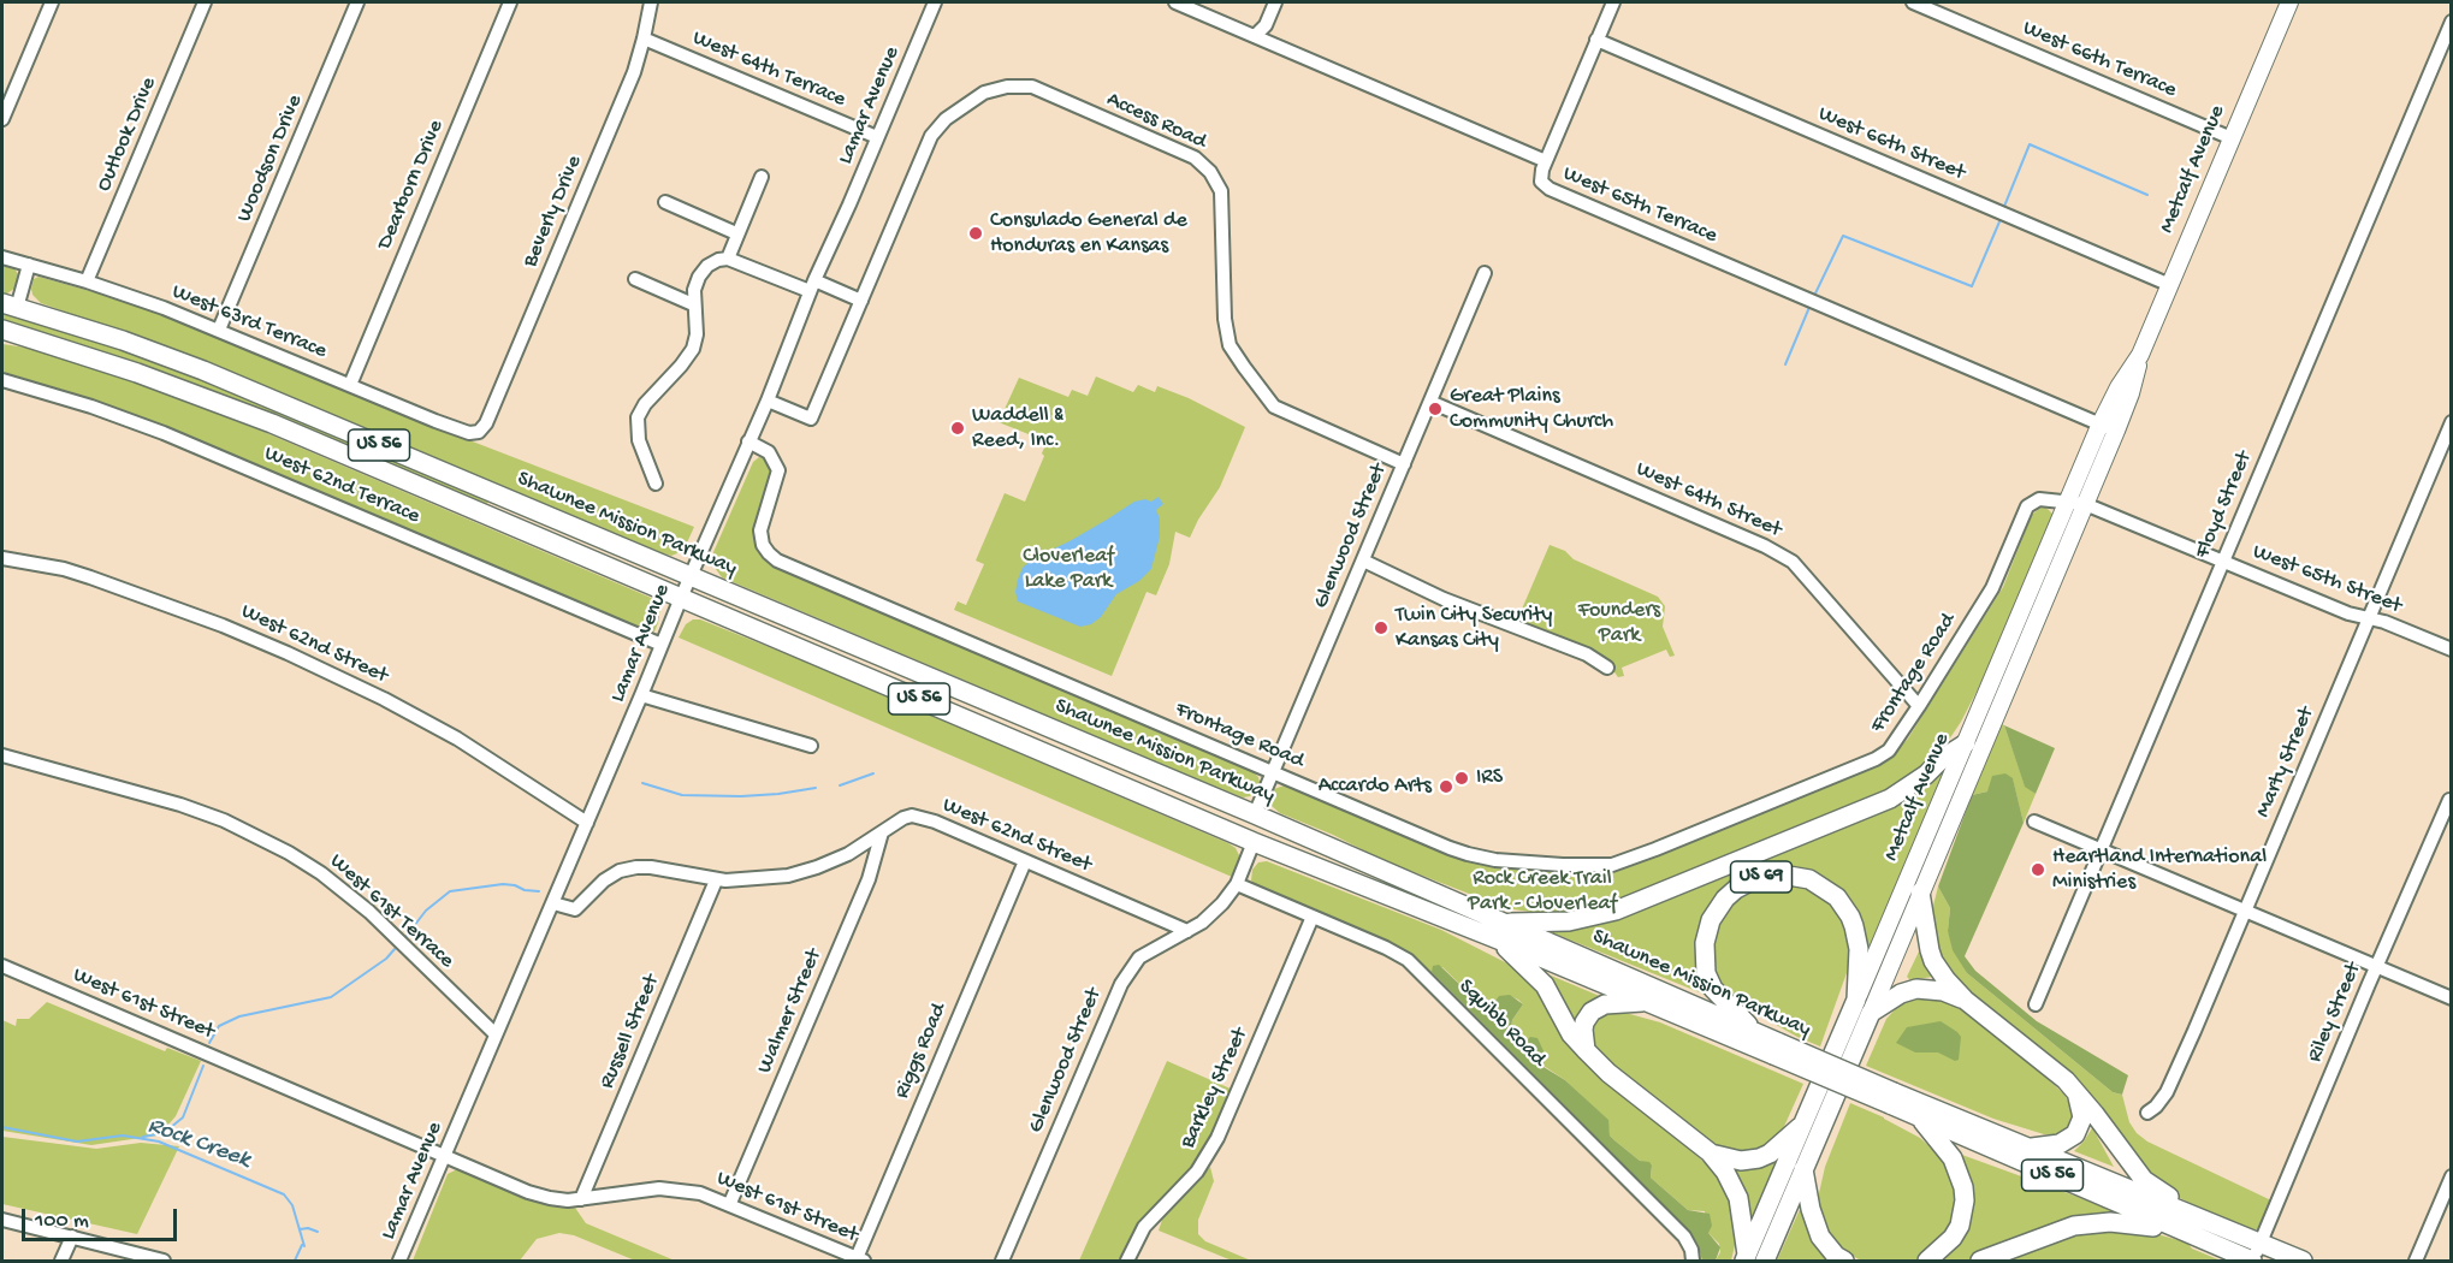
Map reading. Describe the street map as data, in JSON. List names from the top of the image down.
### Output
{
  "streets": {
    "highway": [
      "Metcalf Avenue",
      "US 56",
      "Shawnee Mission Parkway",
      "US 69"
    ],
    "street": [
      "West 66th Terrace",
      "West 64th Terrace",
      "Lamar Avenue",
      "Access Road",
      "Outlook Drive",
      "West 66th Street",
      "Woodson Drive",
      "Dearborn Drive",
      "West 65th Terrace",
      "Beverly Drive",
      "West 63rd Terrace",
      "West 62nd Terrace",
      "West 64th Street",
      "Floyd Street",
      "Glenwood Street",
      "West 65th Street",
      "West 62nd Street",
      "Frontage Road",
      "Marty Street",
      "West 61st Terrace",
      "West 61st Street",
      "Walmer Street",
      "Riley Street",
      "Squibb Road",
      "Russell Street",
      "Riggs Road",
      "Barkley Street"
    ]
  },
  "crossings": [
    ["West 66th Terrace", "Metcalf Avenue"],
    ["West 64th Terrace", "Lamar Avenue"],
    ["West 64th Terrace", "Beverly Drive"],
    ["Lamar Avenue", "Access Road"],
    ["Lamar Avenue", "West 62nd Terrace"],
    ["Lamar Avenue", "Shawnee Mission Parkway"],
    ["Lamar Avenue", "West 62nd Street"],
    ["Lamar Avenue", "Frontage Road"],
    ["Lamar Avenue", "West 61st Terrace"],
    ["Lamar Avenue", "West 61st Street"],
    ["Access Road", "Glenwood Street"],
    ["Outlook Drive", "West 63rd Terrace"],
    ["West 66th Street", "Metcalf Avenue"],
    ["Woodson Drive", "West 63rd Terrace"],
    ["Metcalf Avenue", "West 65th Terrace"],
    ["Metcalf Avenue", "West 65th Street"],
    ["Metcalf Avenue", "Frontage Road"],
    ["Metcalf Avenue", "US 69"],
    ["Dearborn Drive", "West 63rd Terrace"],
    ["Beverly Drive", "West 63rd Terrace"],
    ["West 64th Street", "Glenwood Street"],
    ["West 64th Street", "Frontage Road"],
    ["Floyd Street", "West 65th Street"],
    ["Shawnee Mission Parkway", "Glenwood Street"],
    ["Shawnee Mission Parkway", "US 69"],
    ["Shawnee Mission Parkway", "Riley Street"],
    ["Glenwood Street", "West 62nd Street"],
    ["Glenwood Street", "Frontage Road"],
    ["West 65th Street", "Frontage Road"],
    ["West 65th Street", "Marty Street"],
    ["West 62nd Street", "Walmer Street"],
    ["West 62nd Street", "Russell Street"],
    ["West 62nd Street", "Riggs Road"],
    ["West 61st Street", "Walmer Street"],
    ["West 61st Street", "Russell Street"],
    ["West 61st Street", "Riggs Road"],
    ["Squibb Road", "Barkley Street"]
  ],
  "water": ["Rock Creek"],
  "parks": ["Cloverleaf Lake Park", "Founders Park", "Rock Creek Trail Park - Cloverleaf"],
  "places": [
    "Consulado General de Honduras en Kansas",
    "Great Plains Community Church",
    "Waddell & Reed, Inc.",
    "Twin City Security Kansas City",
    "IRS",
    "Accardo Arts",
    "Heartland International Ministries"
  ],
  "scale_bar": "100 m"
}
